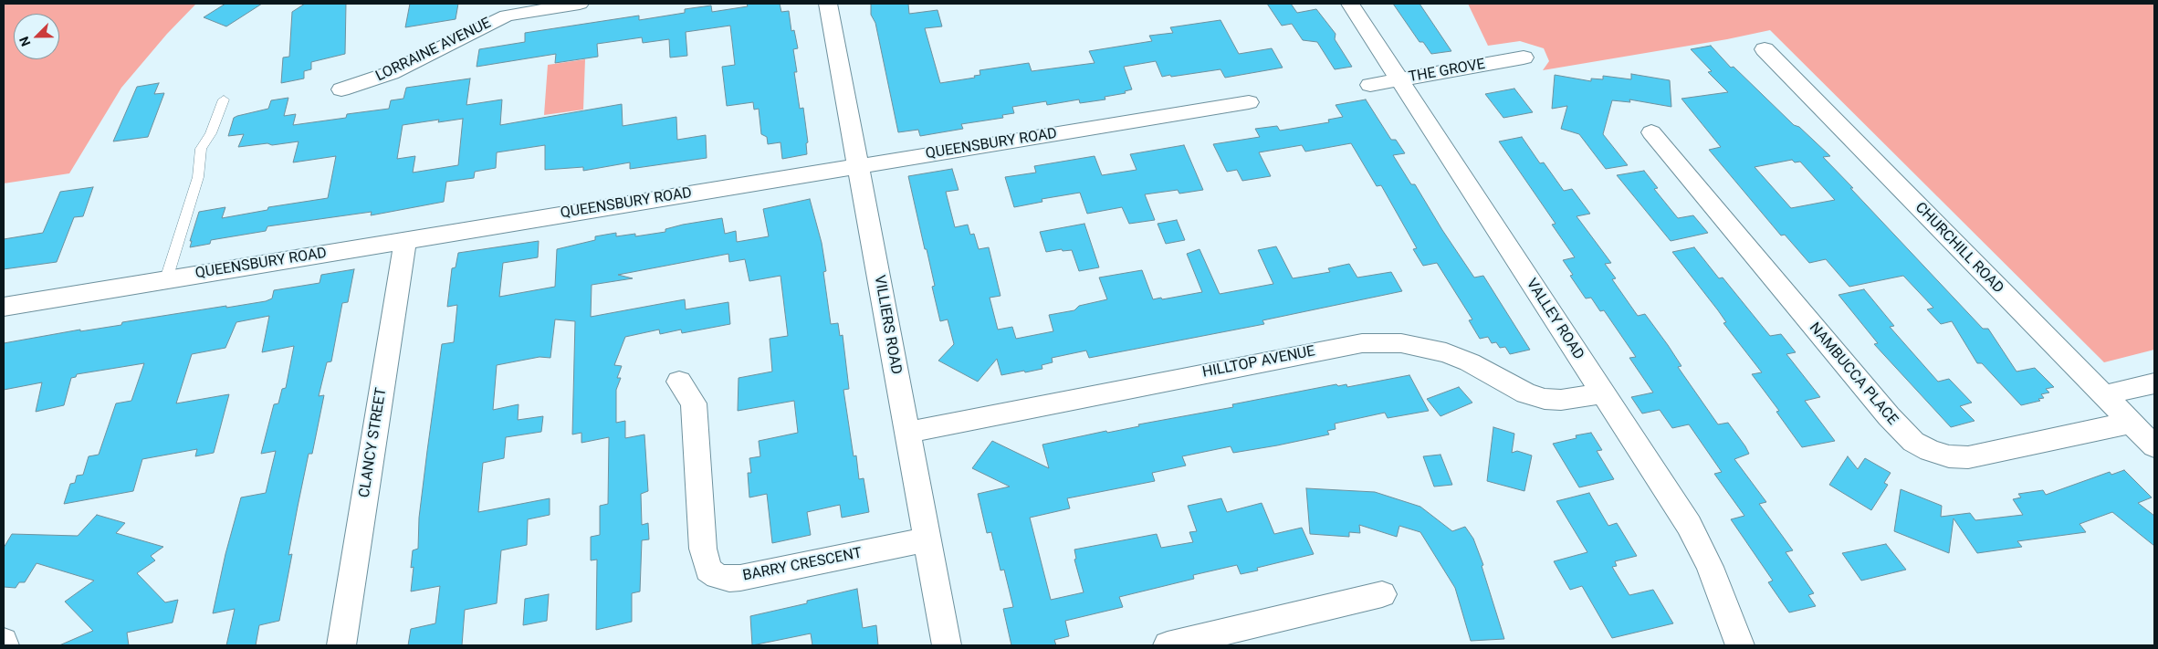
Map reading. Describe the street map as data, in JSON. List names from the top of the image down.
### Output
{
  "streets": {
    "street": [
      "LORRAINE AVENUE",
      "THE GROVE",
      "QUEENSBURY ROAD",
      "CHURCHILL ROAD",
      "VALLEY ROAD",
      "VILLIERS ROAD",
      "HILLTOP AVENUE",
      "NAMBUCCA PLACE",
      "CLANCY STREET",
      "BARRY CRESCENT"
    ]
  },
  "crossings": [
    ["THE GROVE", "VALLEY ROAD"],
    ["QUEENSBURY ROAD", "VILLIERS ROAD"],
    ["QUEENSBURY ROAD", "CLANCY STREET"],
    ["CHURCHILL ROAD", "NAMBUCCA PLACE"],
    ["VALLEY ROAD", "HILLTOP AVENUE"],
    ["VILLIERS ROAD", "HILLTOP AVENUE"],
    ["VILLIERS ROAD", "BARRY CRESCENT"]
  ],
  "north": "bottom left"
}
